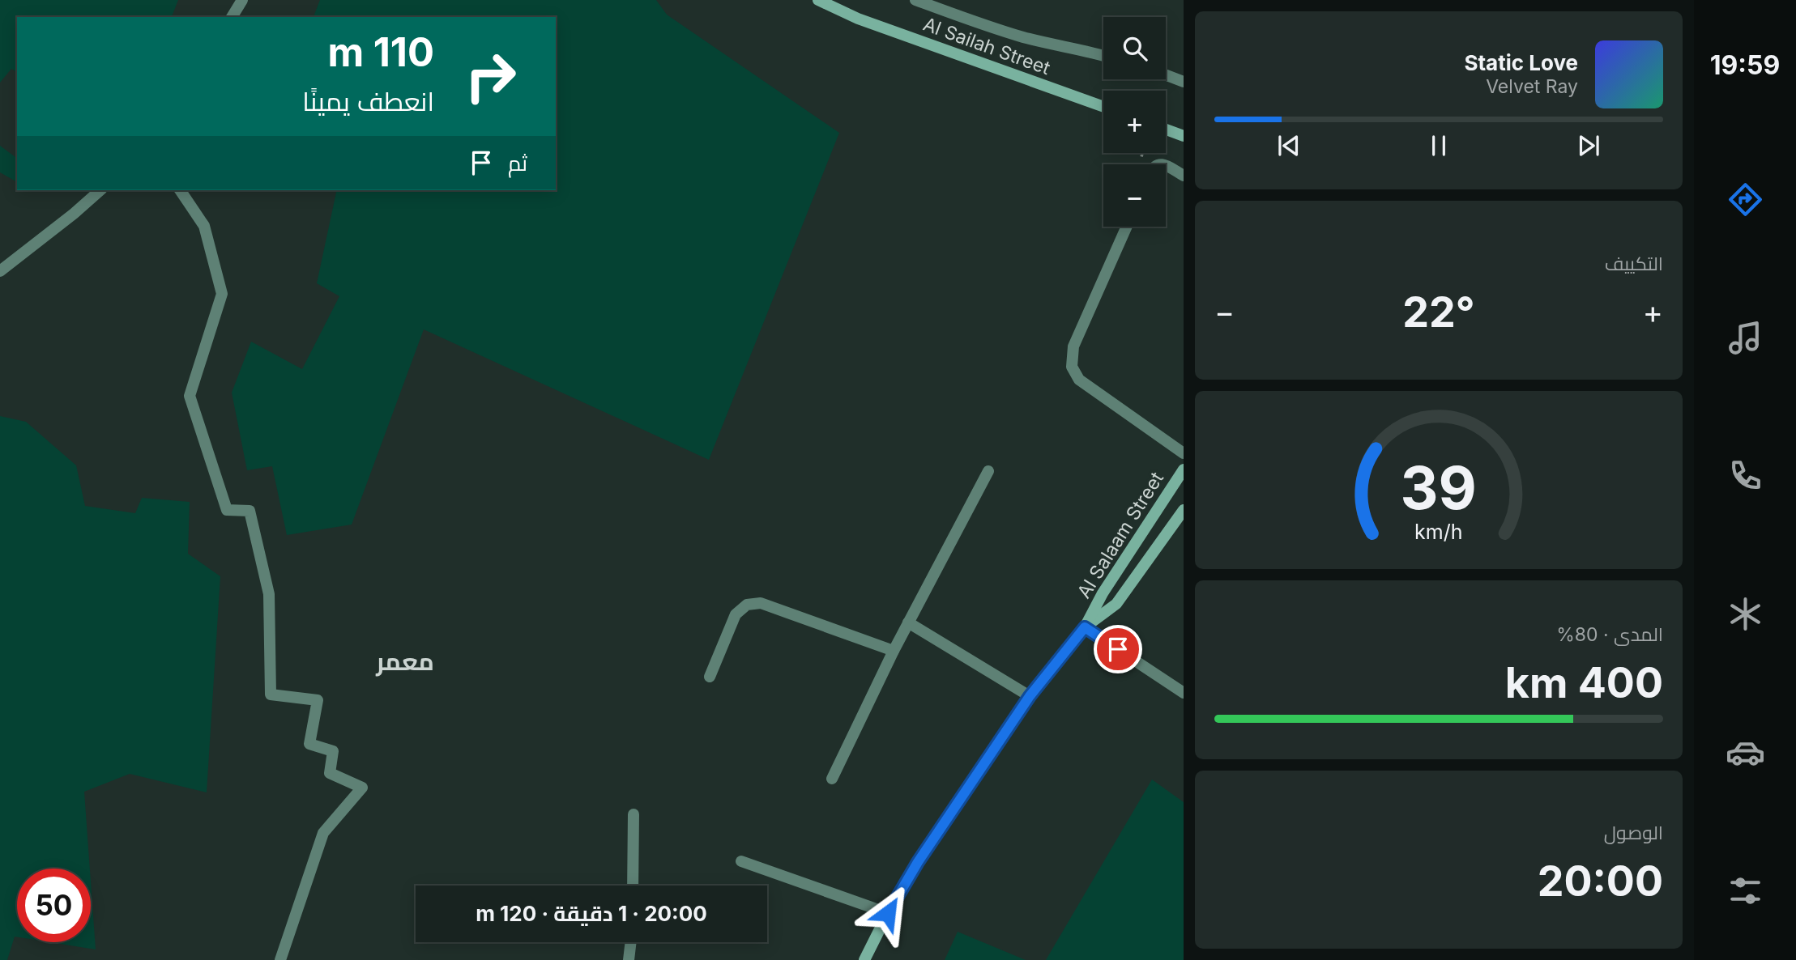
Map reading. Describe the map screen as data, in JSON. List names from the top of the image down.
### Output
{
  "streets": {
    "main road": ["Al Sailah Street", "Al Salaam Street"]
  },
  "districts": ["معمر"],
  "page": {
    "tabs": "19:59",
    "map_buttons": ["+", "−"],
    "turn": ["110 m", "انعطف يمينًا"],
    "song": ["Static Love", "Velvet Ray"],
    "then": "ثم",
    "tile": [
      "التكييف",
      ["المدى · 80%", "400 km"],
      ["الوصول", "20:00"]
    ],
    "heat": ["−", "22°", "+"],
    "limit": "50",
    "trip": "20:00 · 1 دقيقة · 120 m",
    "gauge": ["39", "km/h"]
  }
}
